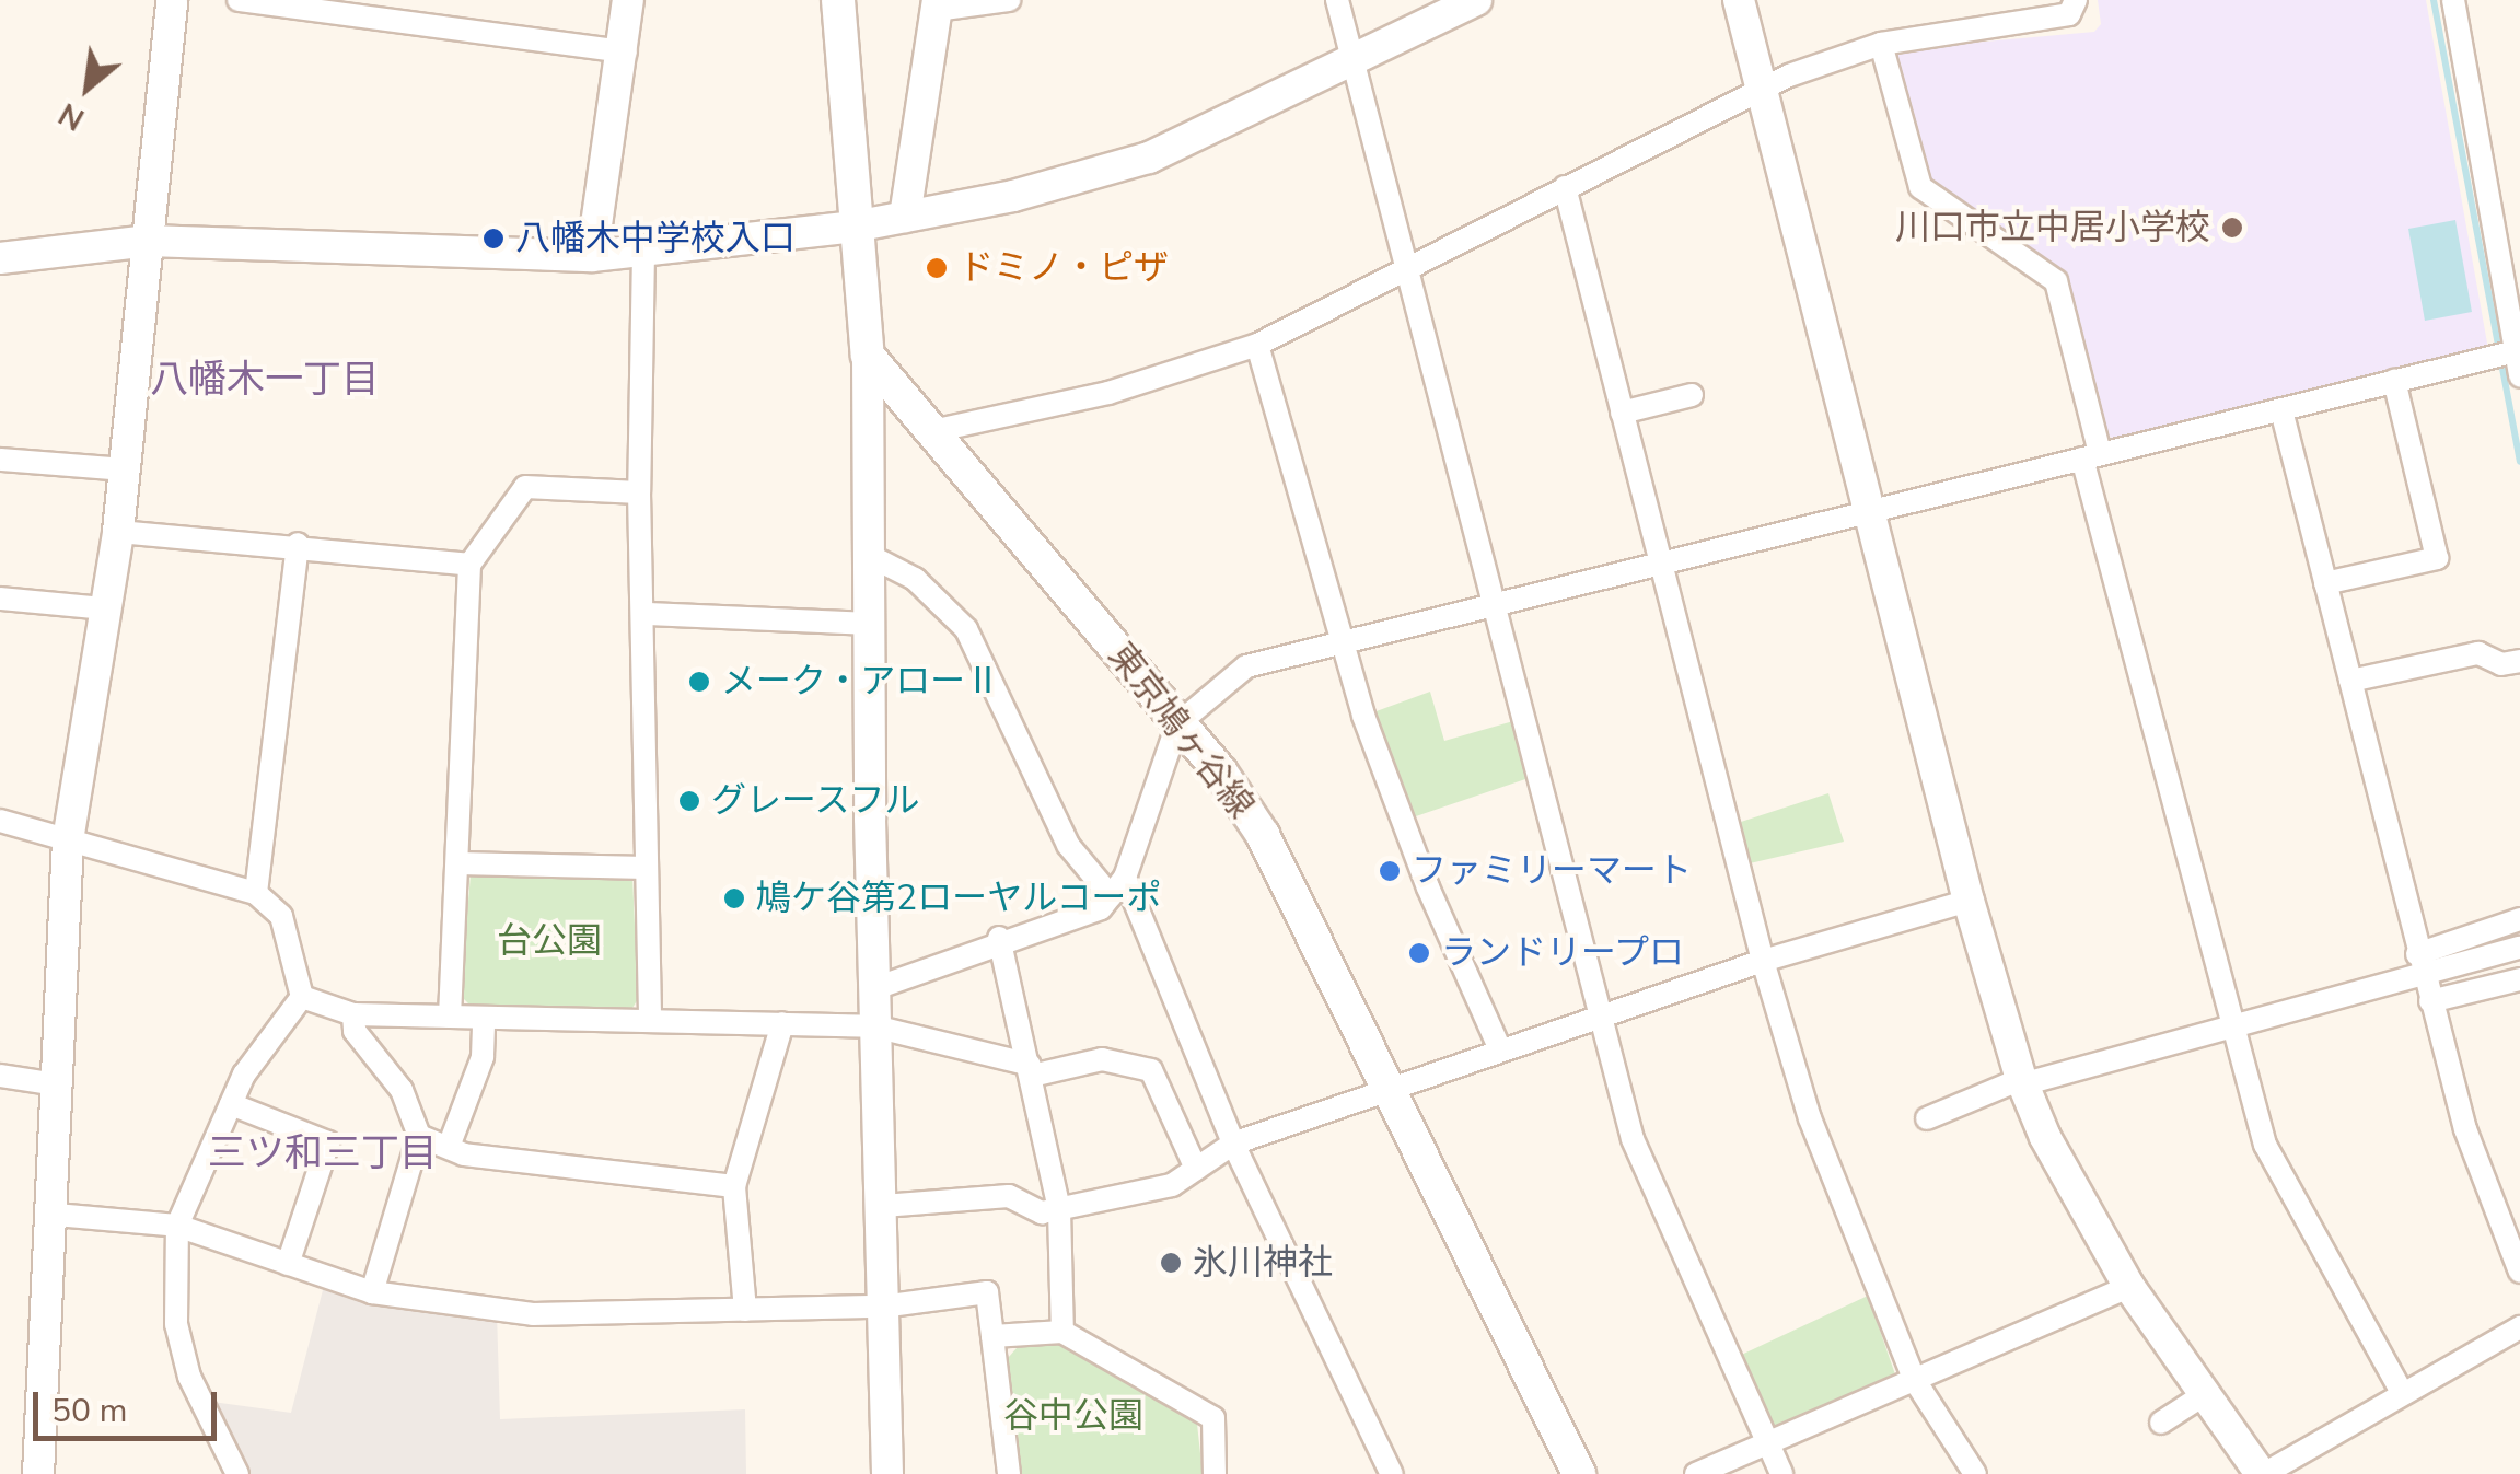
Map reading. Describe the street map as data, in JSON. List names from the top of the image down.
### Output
{
  "streets": {
    "main road": ["東京鳩ヶ谷線"]
  },
  "districts": ["八幡木一丁目", "三ツ和三丁目"],
  "parks": ["台公園", "谷中公園"],
  "places": [
    "川口市立中居小学校",
    "八幡木中学校入口",
    "ドミノ・ピザ",
    "メーク・アローⅡ",
    "グレースフル",
    "ファミリーマート",
    "鳩ケ谷第2ローヤルコーポ",
    "ランドリープロ",
    "氷川神社"
  ],
  "scale_bar": "50 m",
  "north": "bottom left"
}
